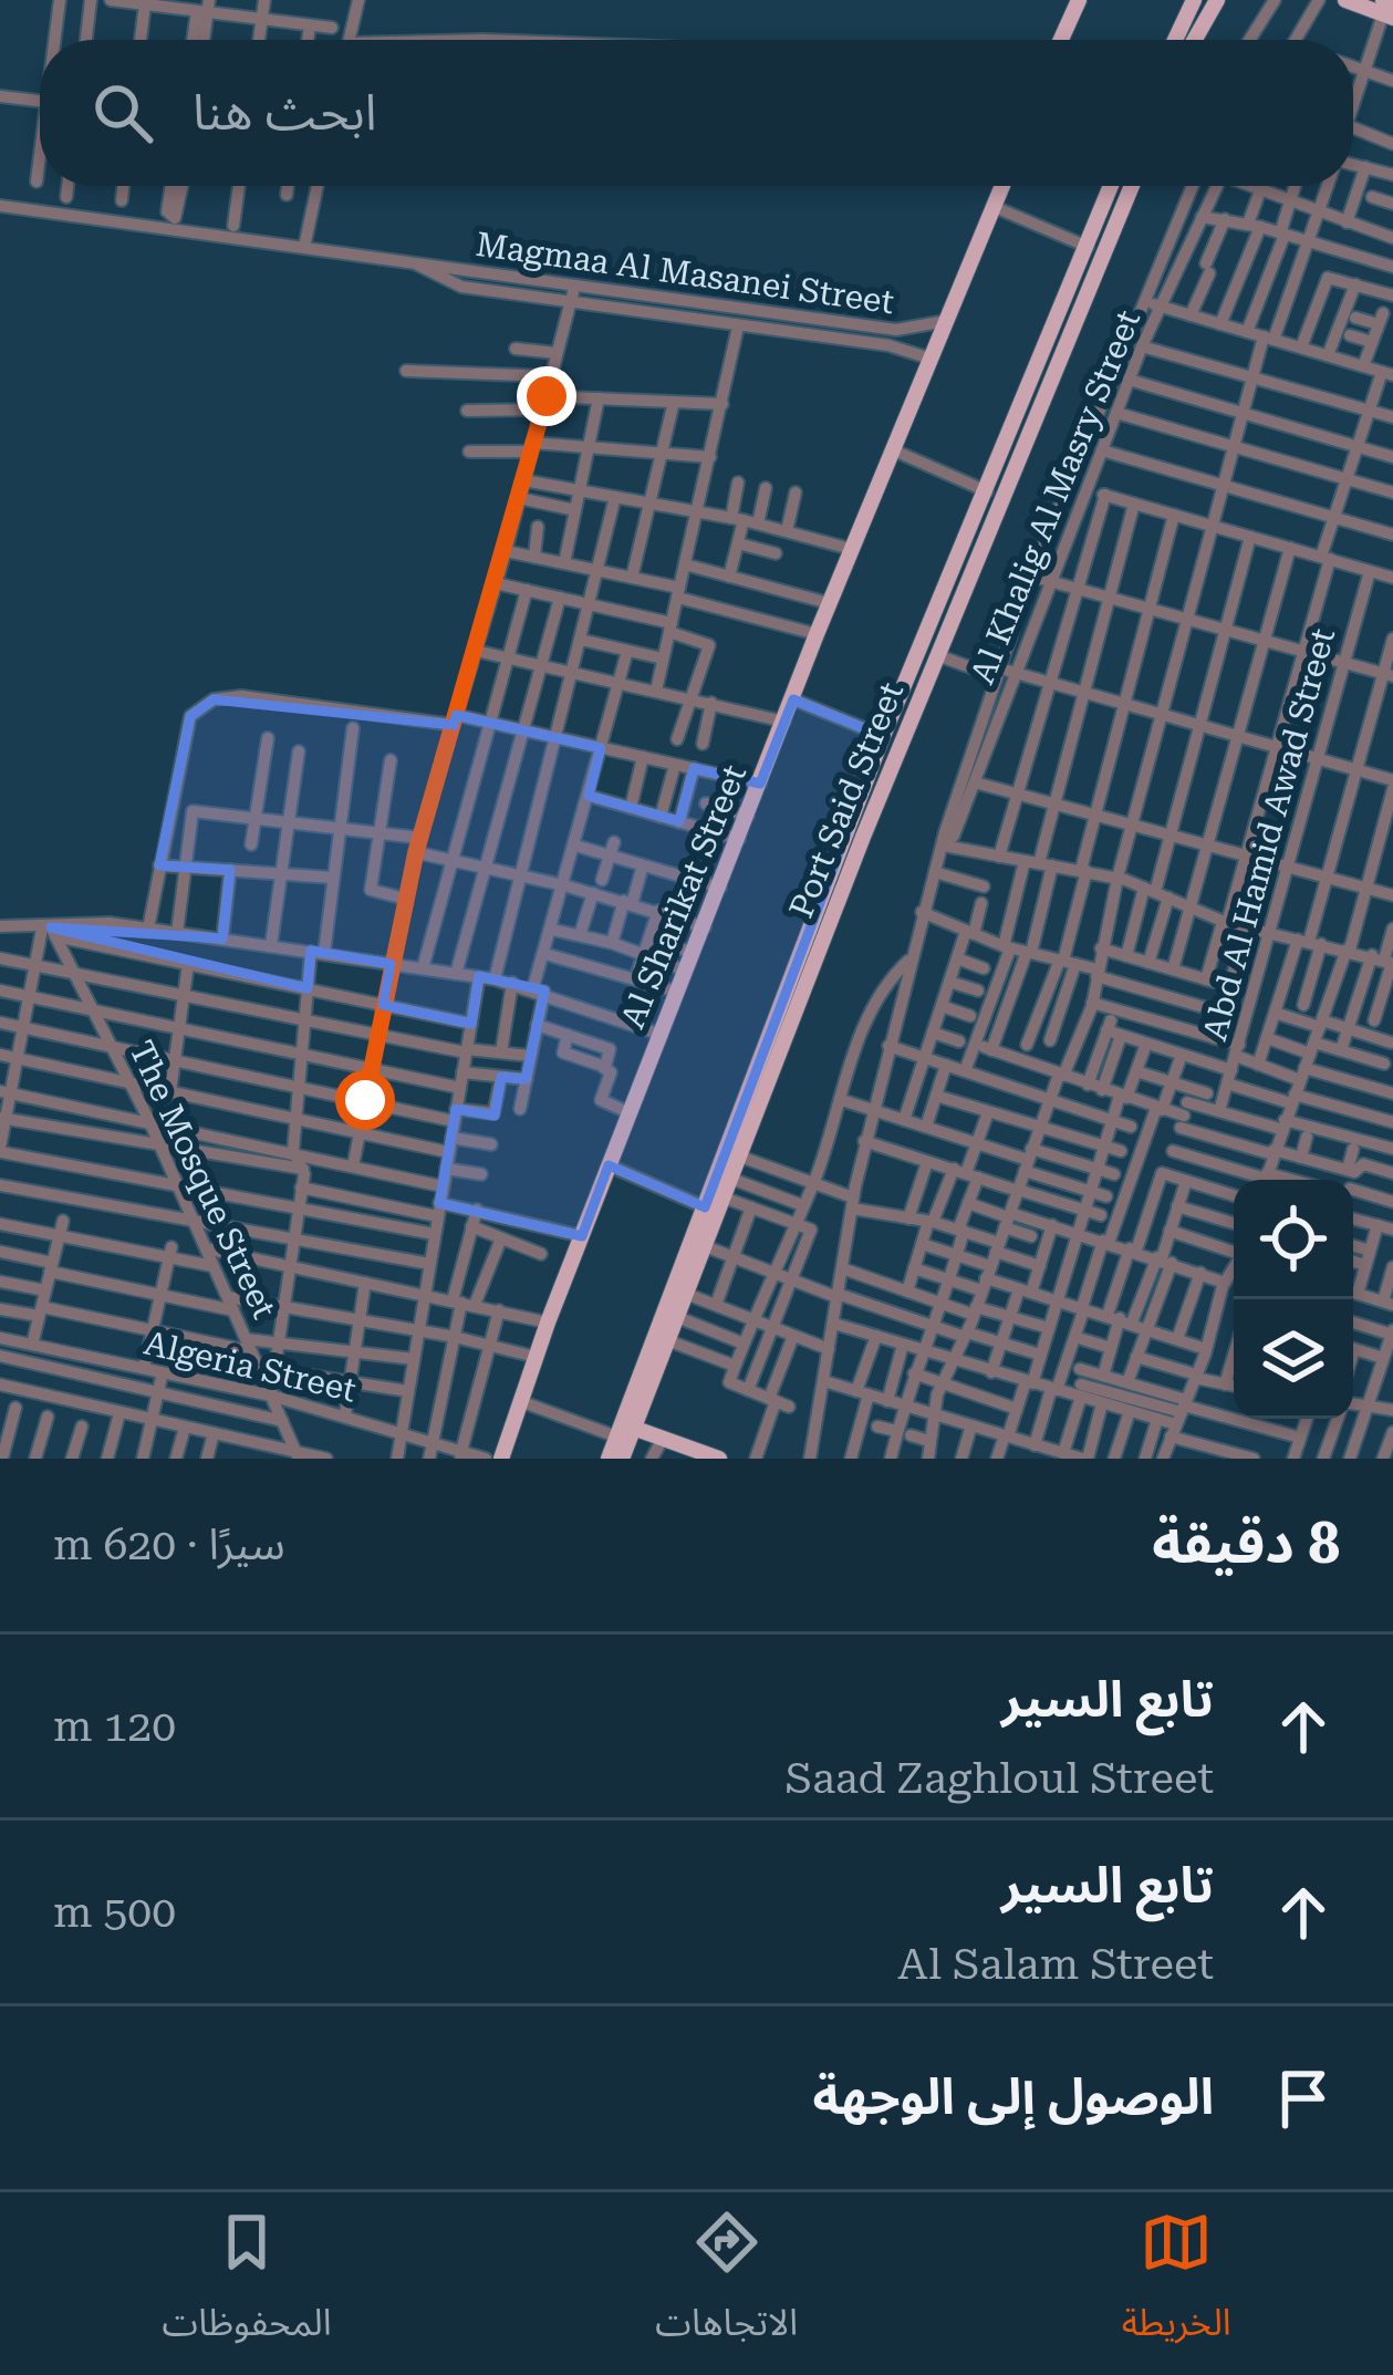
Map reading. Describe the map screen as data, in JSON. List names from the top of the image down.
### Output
{
  "streets": {
    "main road": ["Port Said Street", "Al Sharikat Street"],
    "street": [
      "Magmaa Al Masanei Street",
      "Al Khalig Al Masry Street",
      "Abd Al Hamid Awad Street",
      "The Mosque Street",
      "Algeria Street"
    ]
  },
  "crossings": [
    ["Magmaa Al Masanei Street", "Al Sharikat Street"],
    ["The Mosque Street", "Algeria Street"]
  ],
  "page": {
    "search": "ابحث هنا",
    "heading": ["8 دقيقة", "سيرًا · 620 m"],
    "list": [
      ["تابع السير", "Saad Zaghloul Street", "120 m"],
      ["تابع السير", "Al Salam Street", "500 m"],
      "الوصول إلى الوجهة"
    ],
    "nav": ["الخريطة", "الاتجاهات", "المحفوظات"]
  }
}
